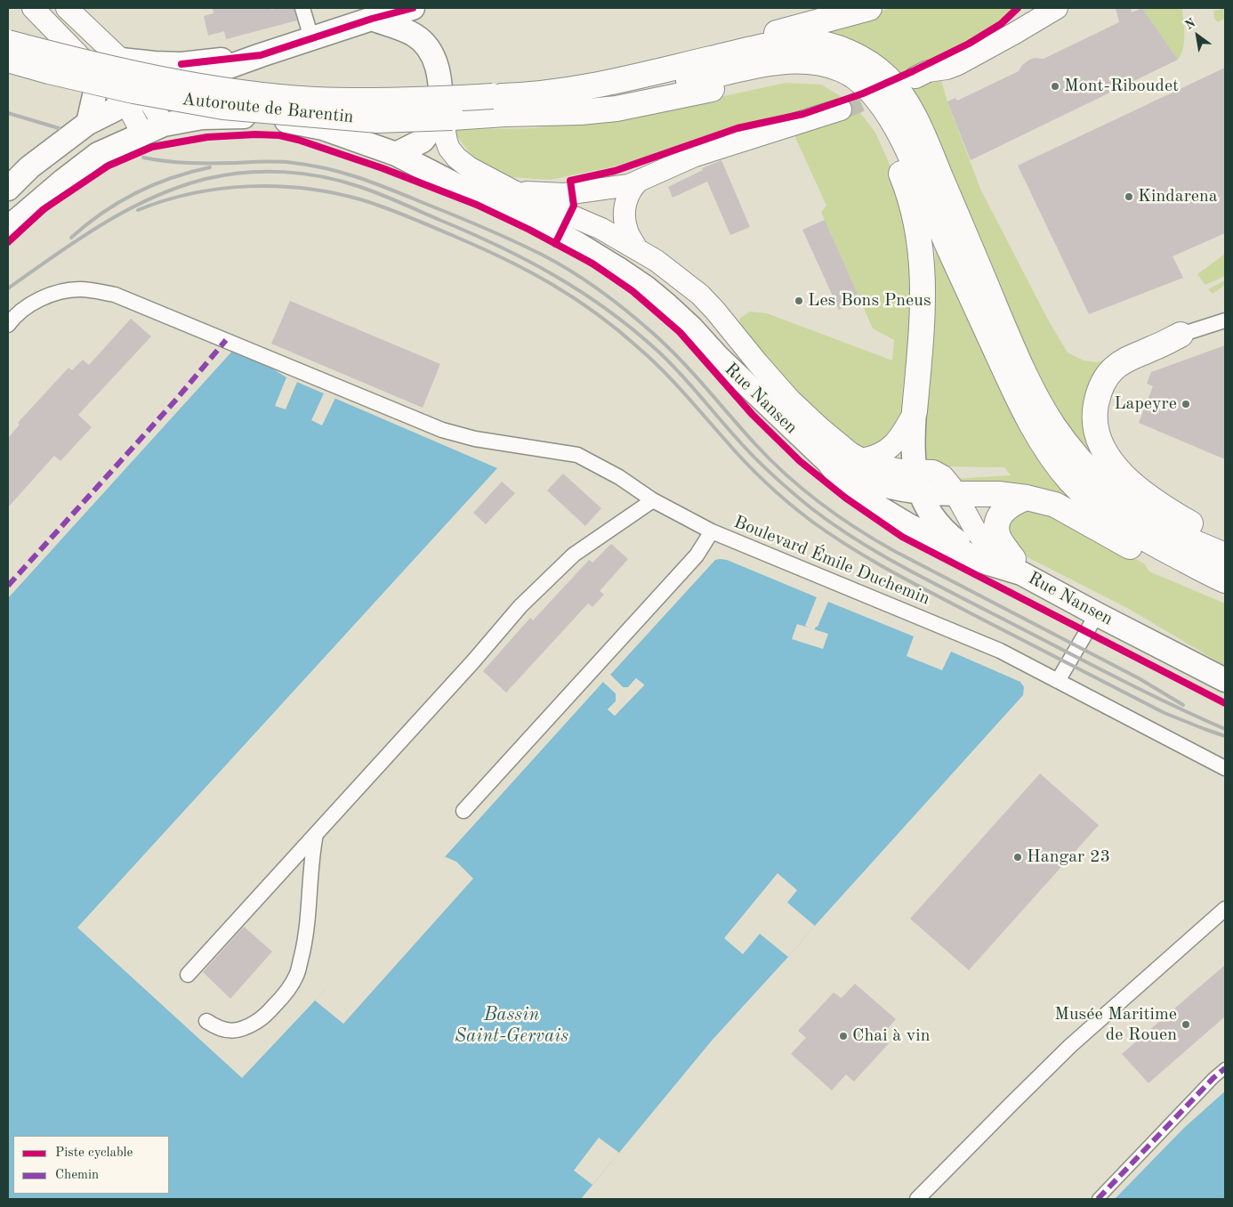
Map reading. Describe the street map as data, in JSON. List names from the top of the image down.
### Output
{
  "streets": {
    "highway": ["Autoroute de Barentin"],
    "main road": ["Rue Nansen"],
    "street": ["Boulevard Émile Duchemin"]
  },
  "crossings": [
    ["Autoroute de Barentin", "Rue Nansen"]
  ],
  "water": ["Bassin Saint-Gervais"],
  "places": [
    "Mont-Riboudet",
    "Kindarena",
    "Les Bons Pneus",
    "Lapeyre",
    "Hangar 23",
    "Musée Maritime de Rouen",
    "Chai à vin"
  ],
  "legend": ["Piste cyclable", "Chemin"],
  "north": "top left"
}
